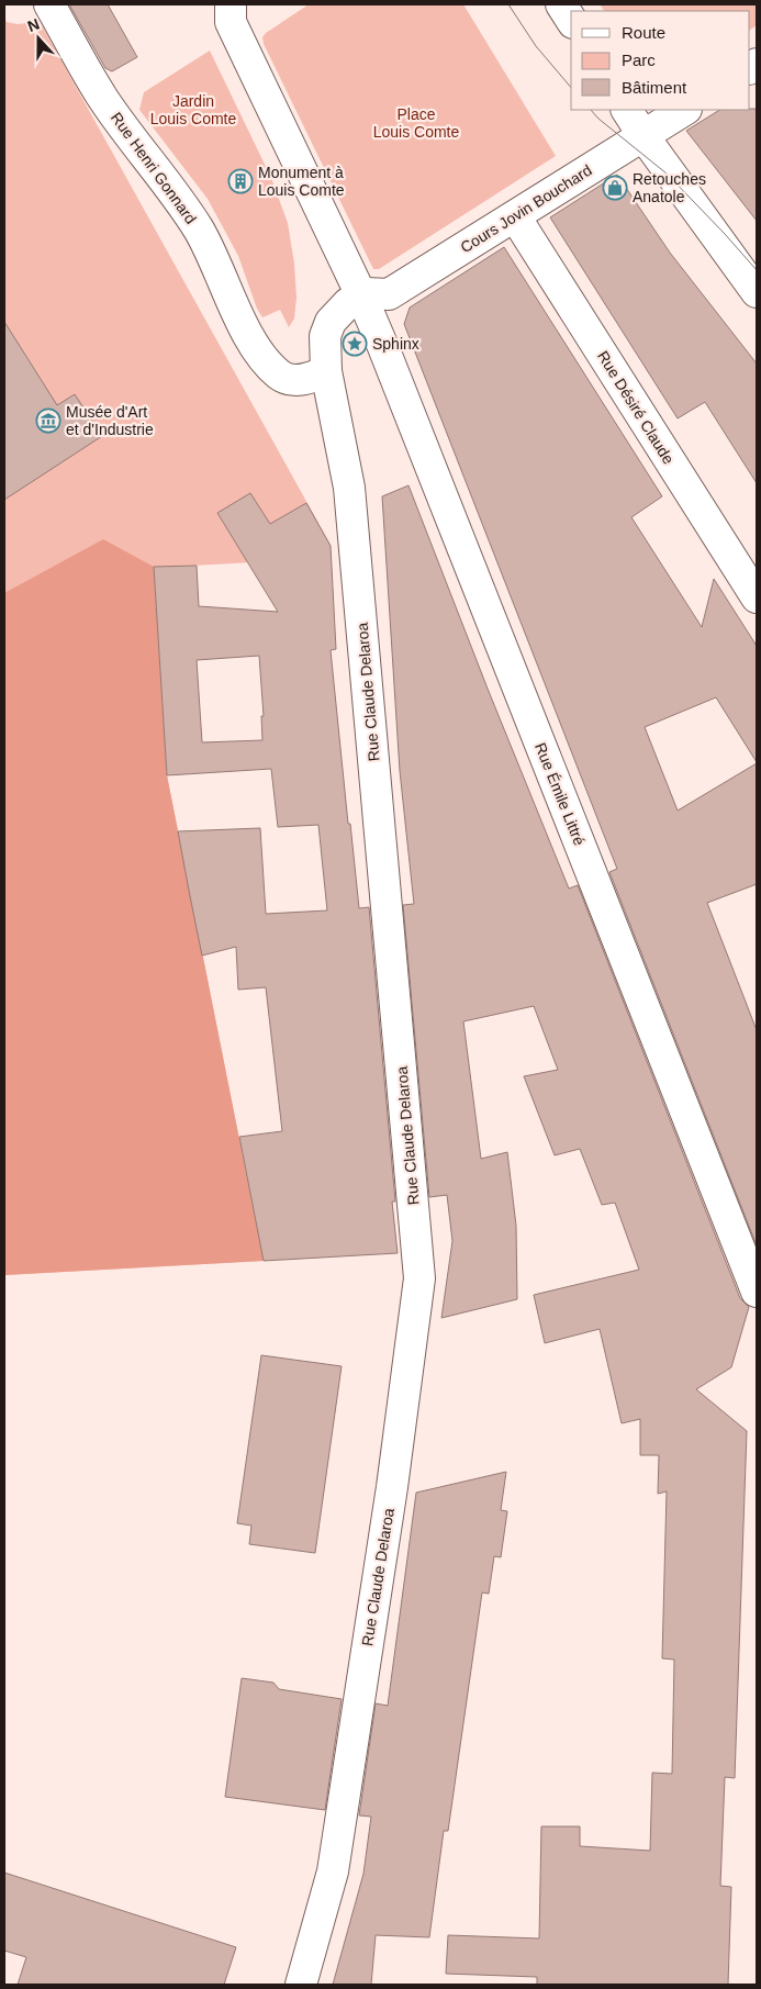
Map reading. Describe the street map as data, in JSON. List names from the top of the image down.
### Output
{
  "streets": {
    "street": [
      "Rue Henri Gonnard",
      "Cours Jovin Bouchard",
      "Rue Désiré Claude",
      "Rue Claude Delaroa",
      "Rue Émile Littré"
    ]
  },
  "crossings": [
    ["Rue Henri Gonnard", "Rue Claude Delaroa"],
    ["Cours Jovin Bouchard", "Rue Désiré Claude"],
    ["Cours Jovin Bouchard", "Rue Claude Delaroa"],
    ["Cours Jovin Bouchard", "Rue Émile Littré"],
    ["Rue Claude Delaroa", "Rue Émile Littré"]
  ],
  "parks": ["Jardin Louis Comte", "Place Louis Comte"],
  "places": {
    "building": ["Monument à Louis Comte"],
    "shop": ["Retouches Anatole"],
    "place": ["Sphinx"],
    "museum": ["Musée d'Art et d'Industrie"]
  },
  "legend": ["Route", "Parc", "Bâtiment"],
  "north": "top"
}
